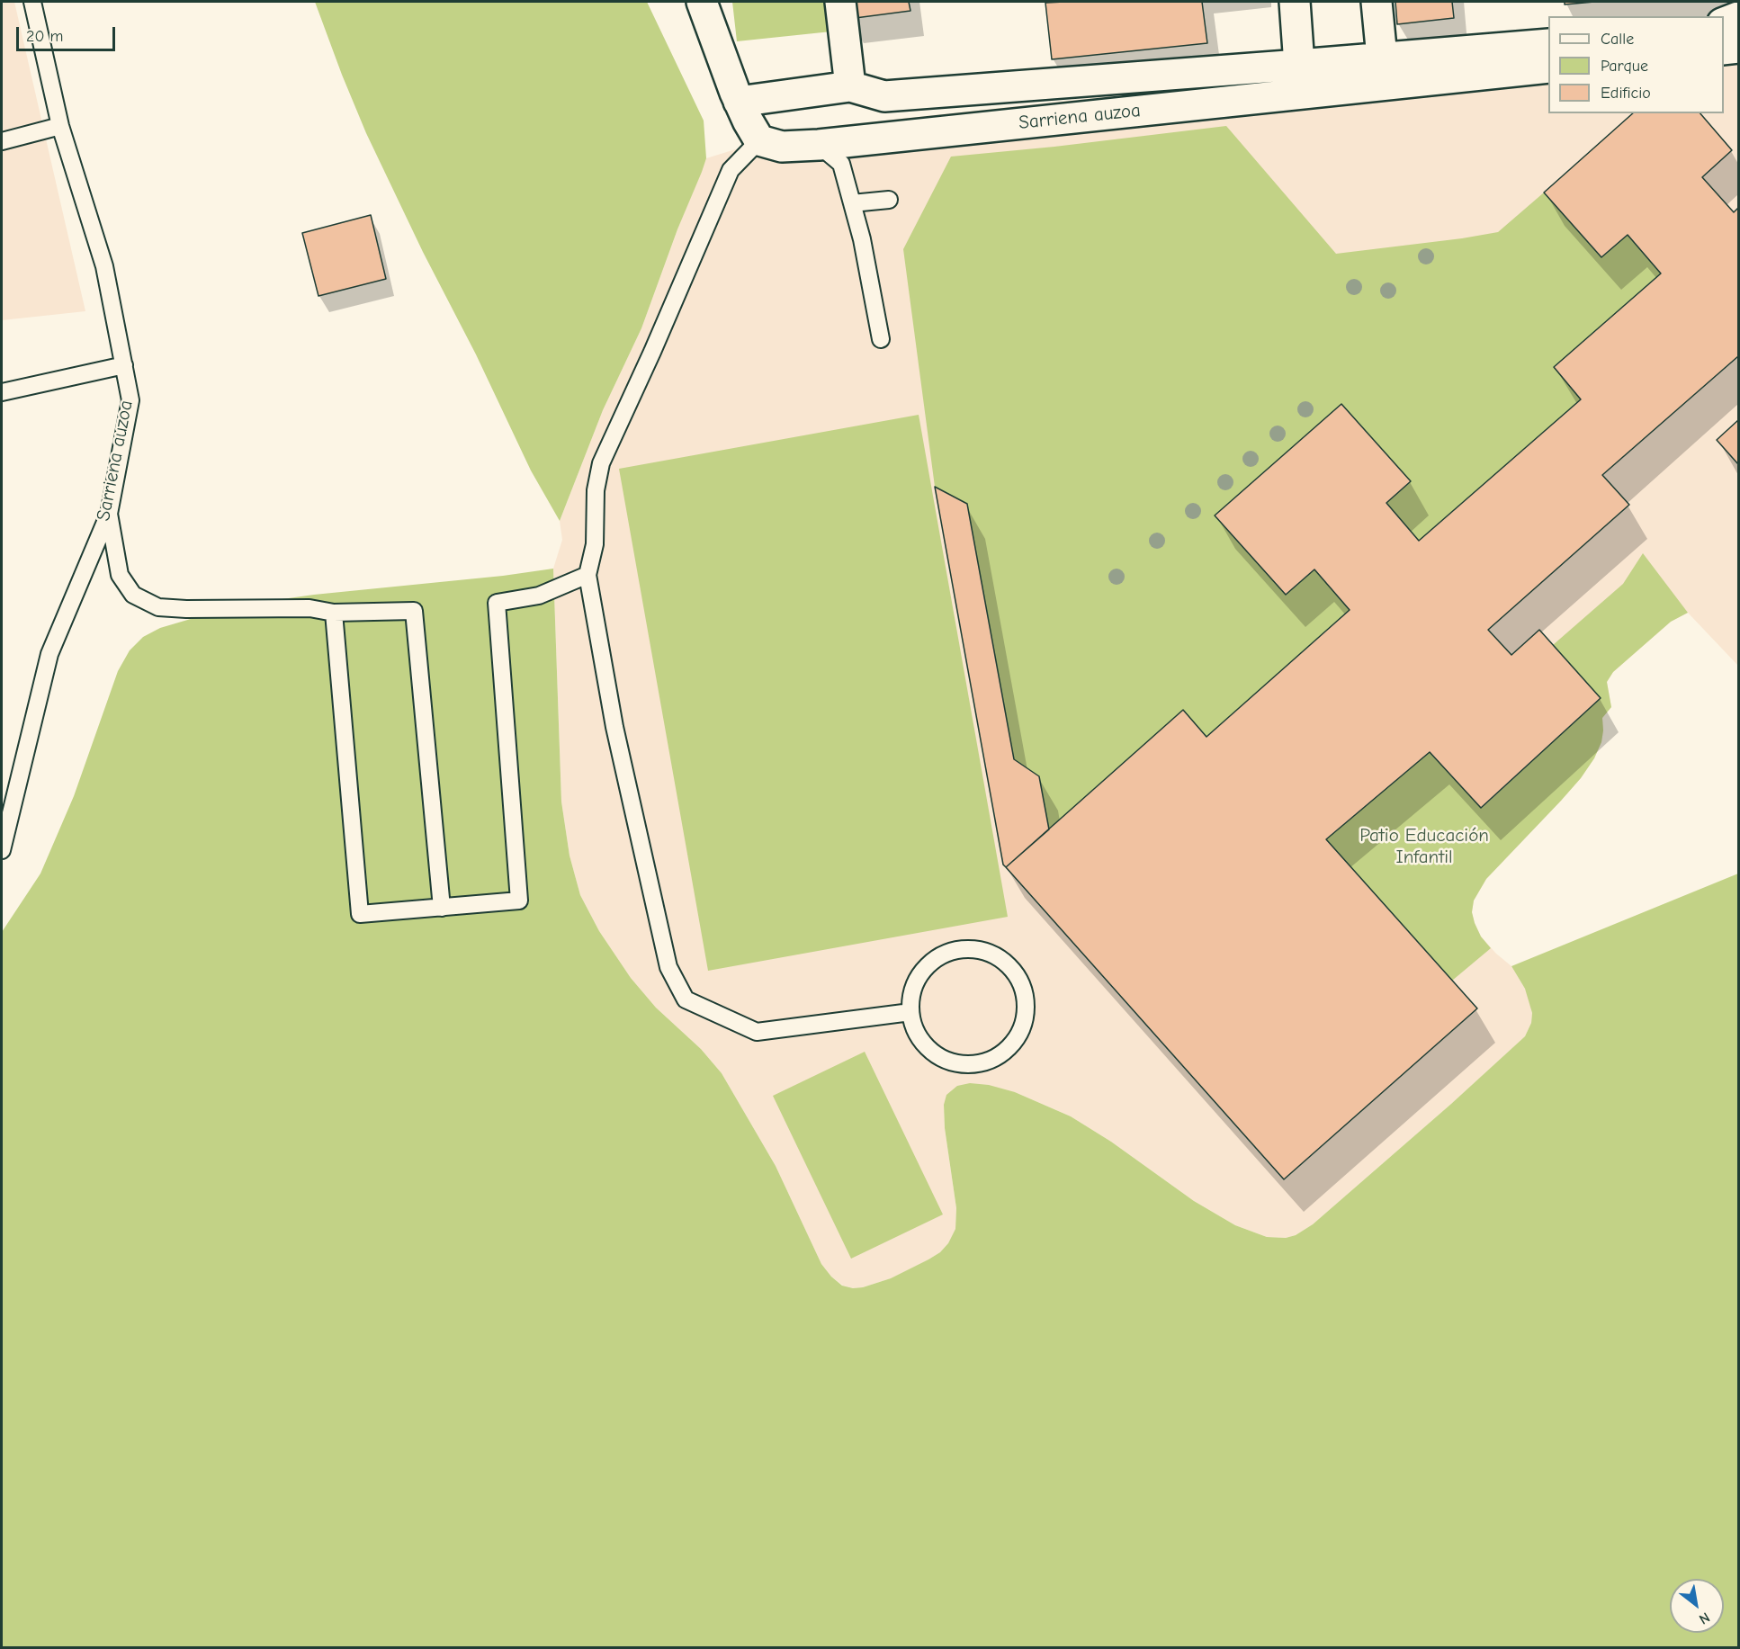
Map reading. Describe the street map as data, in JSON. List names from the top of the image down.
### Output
{
  "streets": {
    "street": ["Sarriena auzoa"]
  },
  "parks": ["Patio Educación Infantil"],
  "legend": ["Calle", "Parque", "Edificio"],
  "scale_bar": "20 m",
  "north": "bottom right"
}
